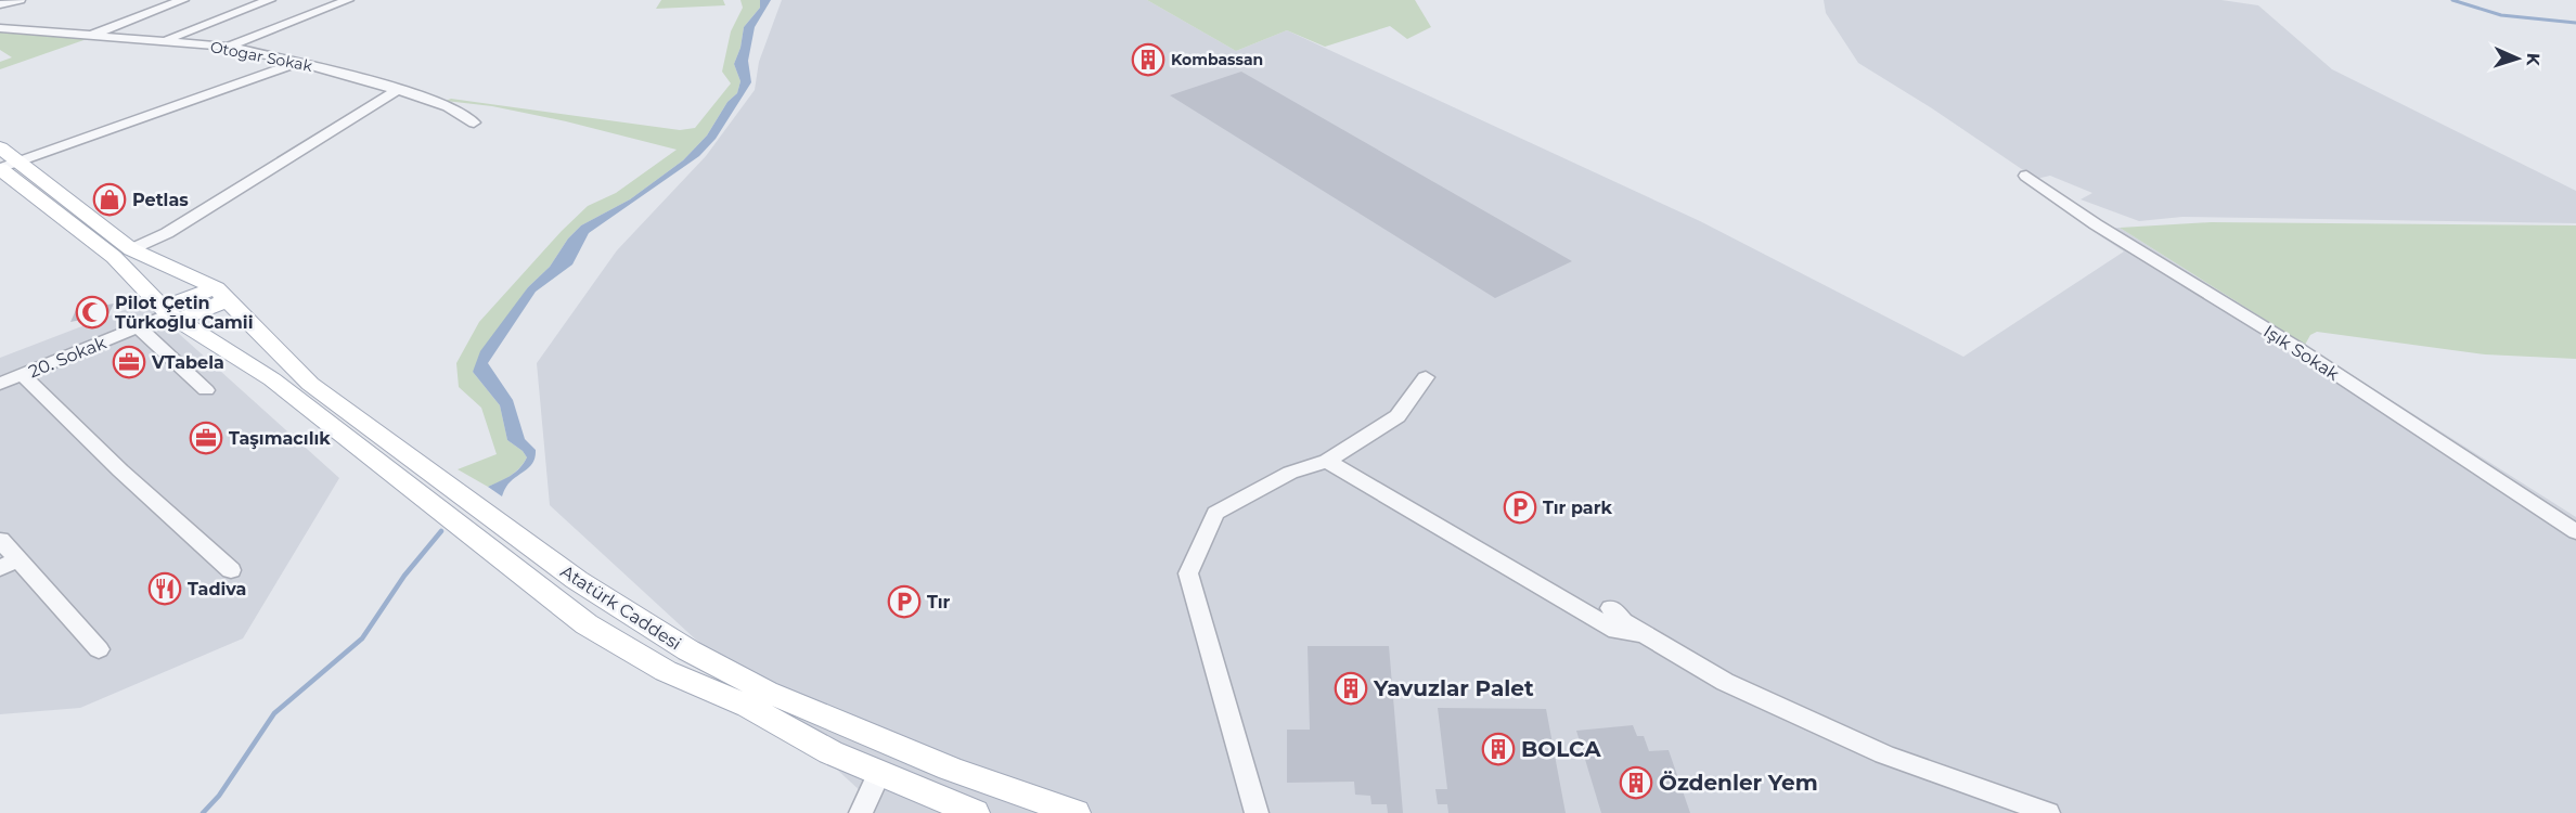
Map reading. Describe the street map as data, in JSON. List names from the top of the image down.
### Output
{
  "streets": {
    "main road": ["Atatürk Caddesi"],
    "street": ["Otogar Sokak", "Işık Sokak", "20. Sokak"]
  },
  "crossings": [
    ["20. Sokak", "Atatürk Caddesi"]
  ],
  "places": {
    "building": [
      "Kombassan",
      "Yavuzlar Palet",
      "BOLCA",
      "Özdenler Yem"
    ],
    "shop": ["Petlas"],
    "mosque": ["Pilot Çetin Türkoğlu Camii"],
    "office": ["VTabela", "Taşımacılık"],
    "parking": ["Tır park", "Tır"],
    "restaurant": ["Tadiva"]
  },
  "north": "right"
}
